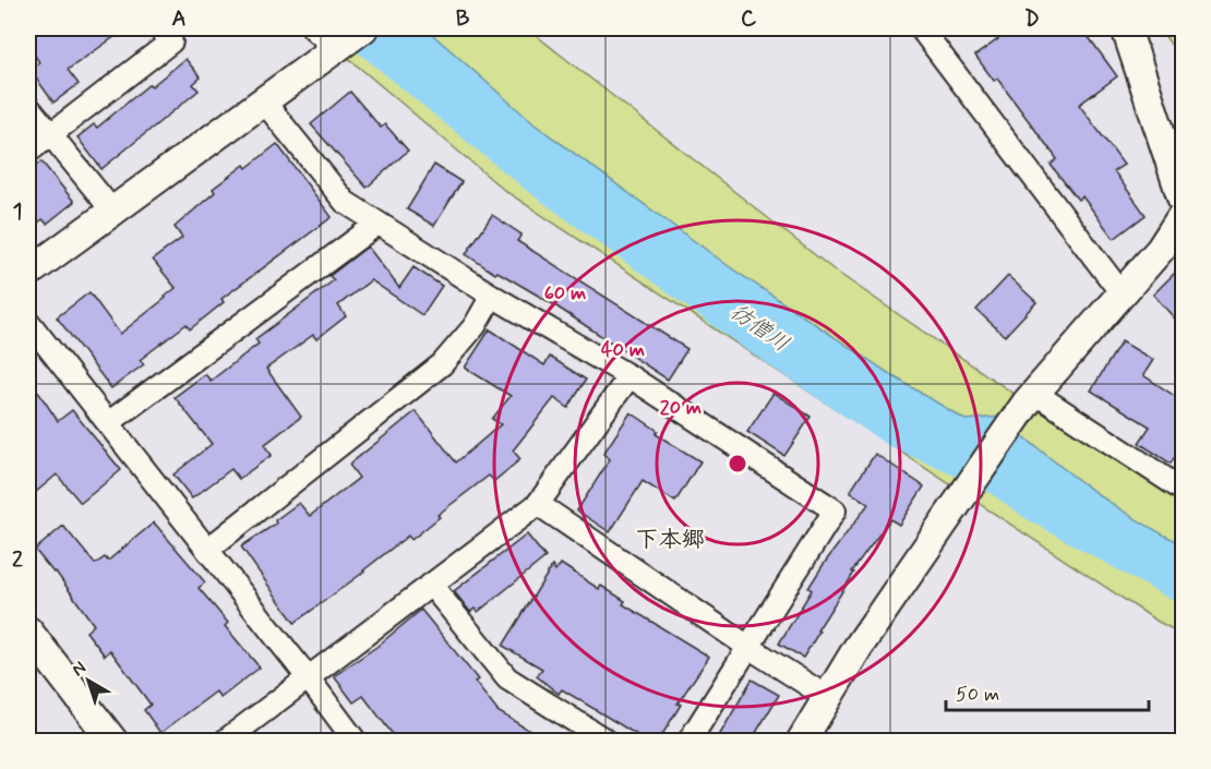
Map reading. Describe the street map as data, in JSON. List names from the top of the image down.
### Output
{
  "districts": ["下本郷"],
  "water": ["彷僧川"],
  "scale_bar": "50 m",
  "north": "top left",
  "grid": {
    "columns": [
      "A",
      "B",
      "C",
      "D"
    ],
    "rows": ["1", "2"]
  },
  "rings": ["60 m", "40 m", "20 m"]
}
